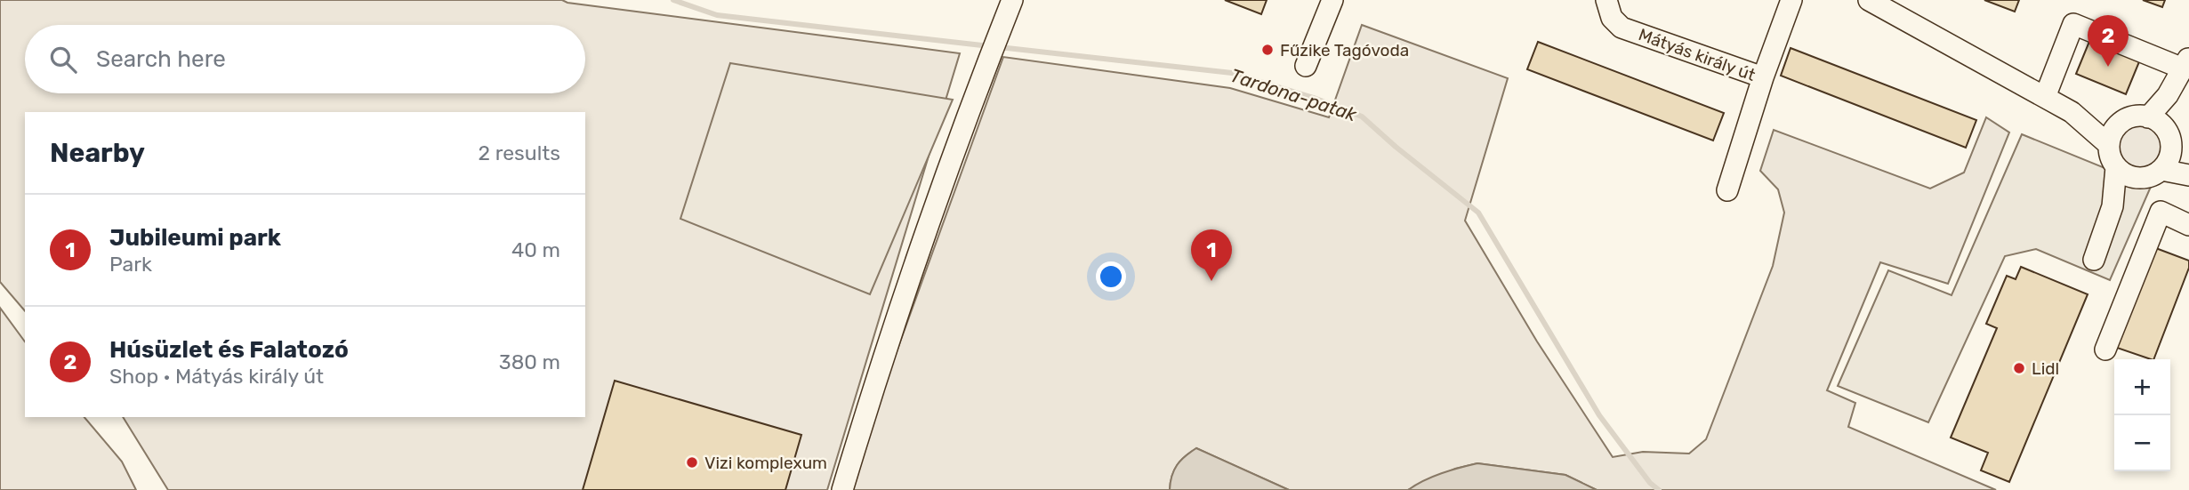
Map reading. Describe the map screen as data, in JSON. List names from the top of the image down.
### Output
{
  "streets": {
    "street": ["Mátyás király út"]
  },
  "water": ["Tardona-patak"],
  "places": ["Fűzike Tagóvoda", "Lidl", "Vizi komplexum"],
  "page": {
    "pins": ["2", "1"],
    "search": "Search here",
    "heading": ["Nearby", "2 results"],
    "list": [
      {
        "mark": "1",
        "name": "Jubileumi park",
        "note": "Park",
        "value": "40 m"
      },
      {
        "mark": "2",
        "name": "Húsüzlet és Falatozó",
        "note": "Shop · Mátyás király út",
        "value": "380 m"
      }
    ],
    "map_buttons": ["+", "−"]
  }
}
